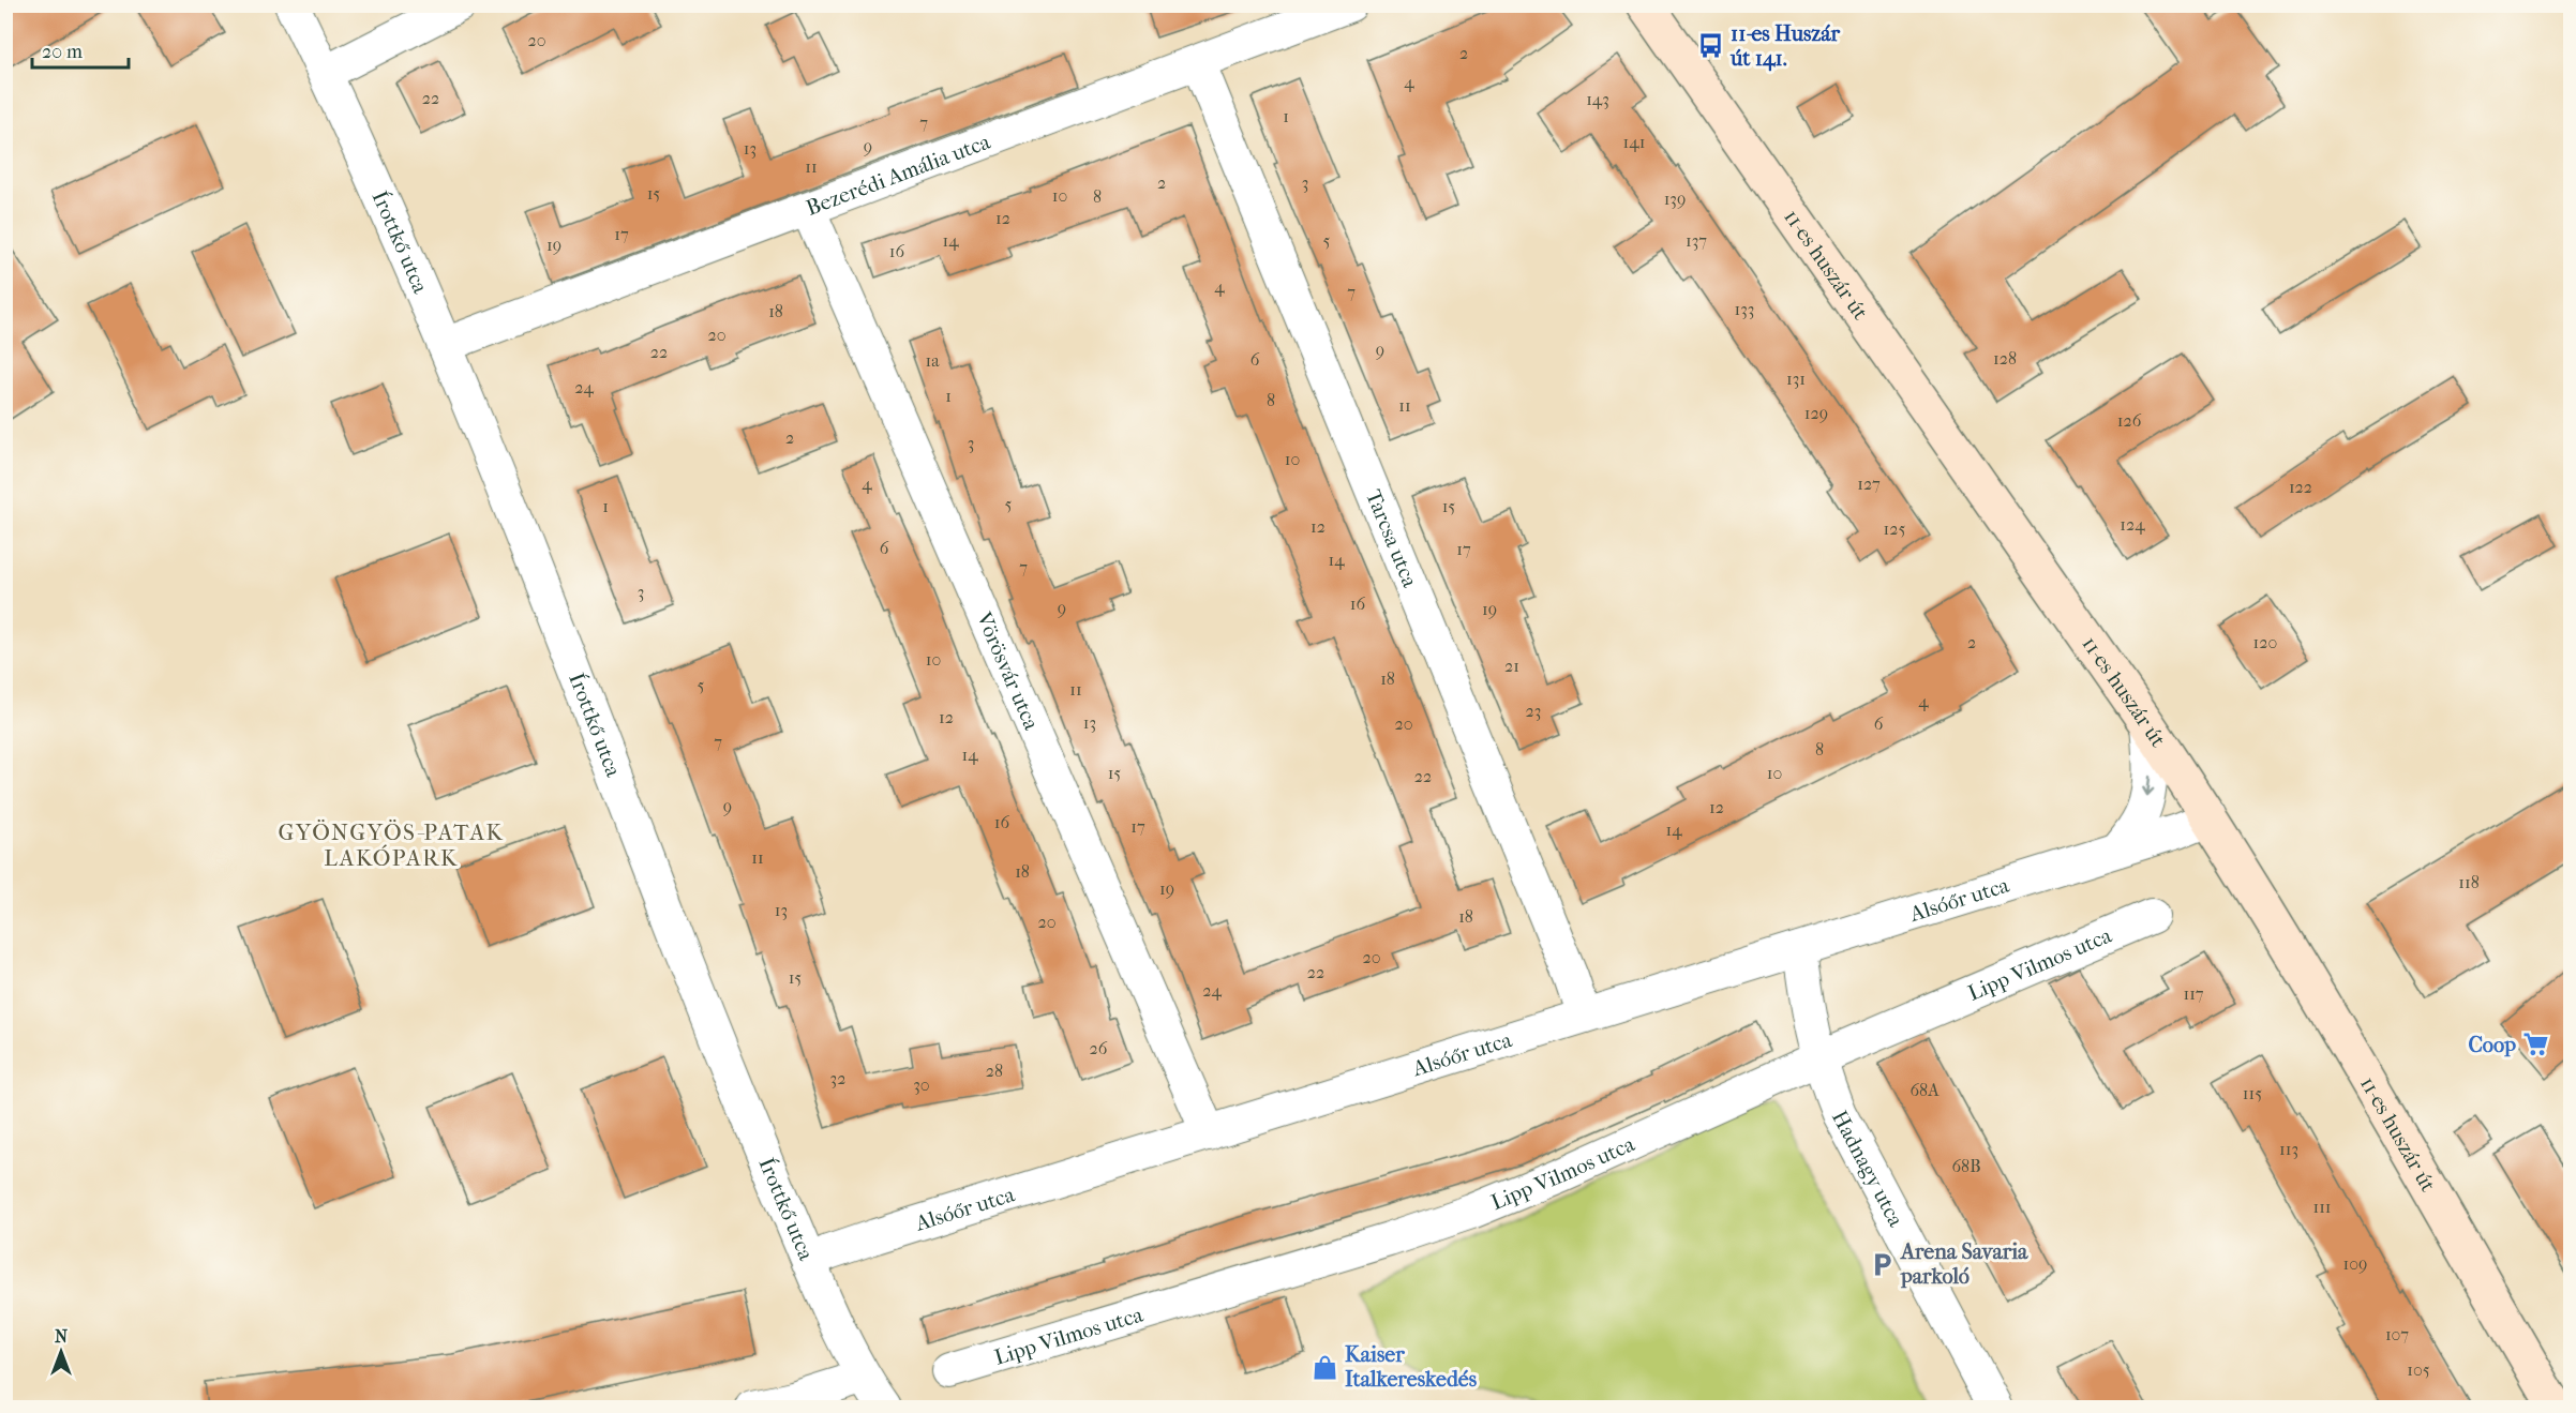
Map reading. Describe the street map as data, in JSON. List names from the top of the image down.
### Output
{
  "streets": {
    "main road": ["11-es huszár út"],
    "street": [
      "Bezerédi Amália utca",
      "Írottkő utca",
      "Tarcsa utca",
      "Vörösvár utca",
      "Alsóőr utca",
      "Lipp Vilmos utca",
      "Hadnagy utca"
    ]
  },
  "crossings": [
    ["Bezerédi Amália utca", "Írottkő utca"],
    ["Bezerédi Amália utca", "Tarcsa utca"],
    ["Bezerédi Amália utca", "Vörösvár utca"],
    ["Írottkő utca", "Alsóőr utca"],
    ["11-es huszár út", "Alsóőr utca"],
    ["Tarcsa utca", "Alsóőr utca"],
    ["Vörösvár utca", "Alsóőr utca"],
    ["Alsóőr utca", "Hadnagy utca"],
    ["Lipp Vilmos utca", "Hadnagy utca"]
  ],
  "districts": ["GYÖNGYÖS-PATAK LAKÓPARK"],
  "places": {
    "bus stop": ["11-es Huszár út 141."],
    "supermarket": ["Coop"],
    "parking": ["Arena Savaria parkoló"],
    "shop": ["Kaiser Italkereskedés"]
  },
  "house_numbers": [
    "20",
    "2",
    "4",
    "22",
    "143",
    "1",
    "7",
    "141",
    "9",
    "13",
    "11",
    "2",
    "3",
    "15",
    "10",
    "8",
    "139",
    "12",
    "17",
    "14",
    "5",
    "137",
    "19",
    "16",
    "4",
    "7",
    "133",
    "18",
    "20",
    "9",
    "22",
    "128",
    "6",
    "1a",
    "131",
    "24",
    "1",
    "8",
    "11",
    "129",
    "126",
    "2",
    "3",
    "10",
    "4",
    "127",
    "122",
    "5",
    "1",
    "15",
    "124",
    "12",
    "125",
    "6",
    "17",
    "14",
    "7",
    "3",
    "16",
    "9",
    "19",
    "2",
    "120",
    "10",
    "21",
    "18",
    "5",
    "11",
    "4",
    "23",
    "12",
    "13",
    "20",
    "6",
    "7",
    "8",
    "14",
    "15",
    "10",
    "22",
    "9",
    "12",
    "16",
    "17",
    "14",
    "11",
    "18",
    "118",
    "19",
    "13",
    "18",
    "20",
    "20",
    "22",
    "15",
    "24",
    "117",
    "26",
    "28",
    "32",
    "30",
    "68A",
    "115",
    "113",
    "68B",
    "111",
    "109",
    "107",
    "105"
  ],
  "scale_bar": "20 m",
  "north": "top"
}
